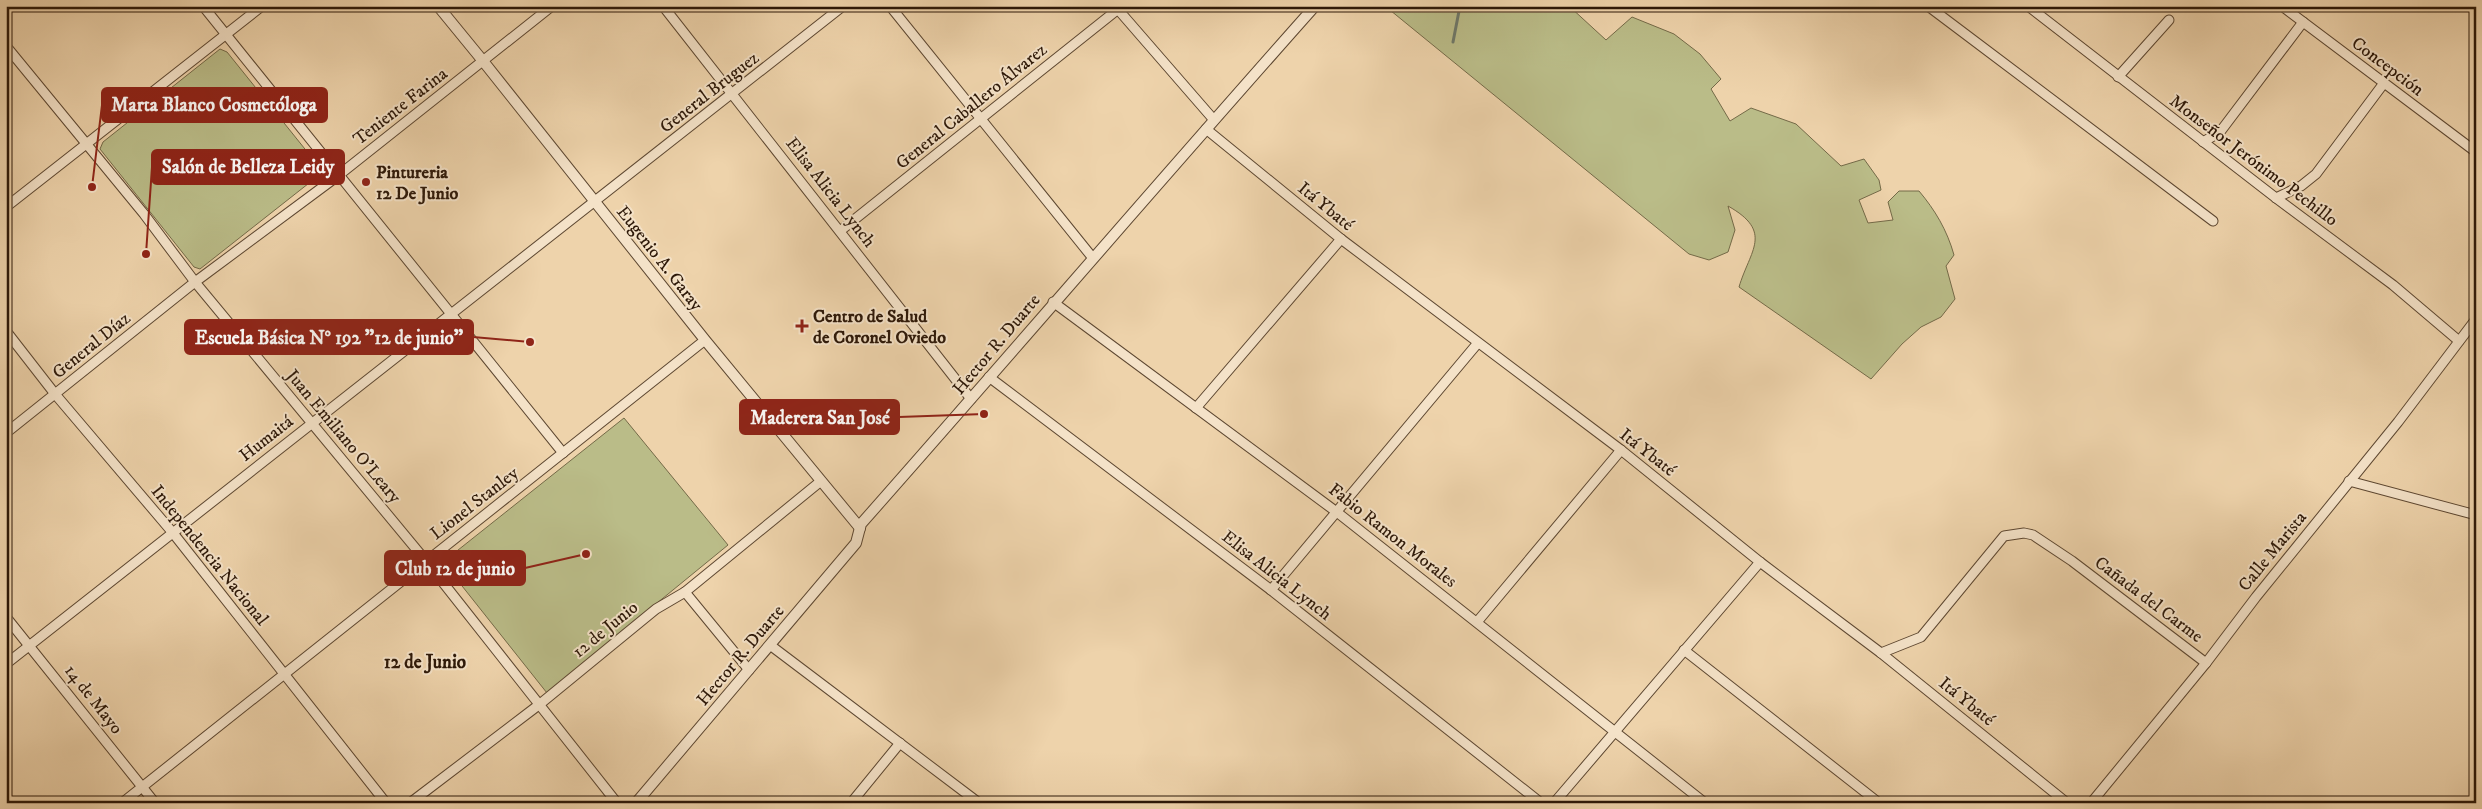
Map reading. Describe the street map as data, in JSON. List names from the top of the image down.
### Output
{
  "streets": {
    "street": [
      "Concepción",
      "General Bruguez",
      "Teniente Farina",
      "General Caballero Álvarez",
      "Monseñor Jerónimo Pechillo",
      "Elisa Alicia Lynch",
      "Itá Ybaté",
      "Eugenio A. Garay",
      "Hector R. Duarte",
      "General Díaz",
      "Juan Emiliano O'Leary",
      "Humaitá",
      "Lionel Stanley",
      "Fabio Ramon Morales",
      "Calle Marista",
      "Independencia Nacional",
      "Cañada del Carme",
      "12 de Junio",
      "14 de Mayo"
    ]
  },
  "crossings": [
    ["General Bruguez", "Elisa Alicia Lynch"],
    ["General Bruguez", "Eugenio A. Garay"],
    ["General Bruguez", "Humaitá"],
    ["Teniente Farina", "Eugenio A. Garay"],
    ["Teniente Farina", "General Díaz"],
    ["Teniente Farina", "Juan Emiliano O'Leary"],
    ["General Caballero Álvarez", "Elisa Alicia Lynch"],
    ["Monseñor Jerónimo Pechillo", "Calle Marista"],
    ["Elisa Alicia Lynch", "Hector R. Duarte"],
    ["Itá Ybaté", "Hector R. Duarte"],
    ["Itá Ybaté", "Cañada del Carme"],
    ["Eugenio A. Garay", "Hector R. Duarte"],
    ["Eugenio A. Garay", "Humaitá"],
    ["Eugenio A. Garay", "Lionel Stanley"],
    ["Eugenio A. Garay", "12 de Junio"],
    ["Hector R. Duarte", "Fabio Ramon Morales"],
    ["General Díaz", "Juan Emiliano O'Leary"],
    ["General Díaz", "Independencia Nacional"],
    ["Juan Emiliano O'Leary", "Humaitá"],
    ["Juan Emiliano O'Leary", "Lionel Stanley"],
    ["Juan Emiliano O'Leary", "12 de Junio"],
    ["Humaitá", "Independencia Nacional"],
    ["Humaitá", "14 de Mayo"],
    ["Lionel Stanley", "Independencia Nacional"],
    ["Lionel Stanley", "14 de Mayo"],
    ["Calle Marista", "Cañada del Carme"]
  ],
  "districts": ["12 de Junio"],
  "places": {
    "other": [
      "Pintureria 12 De Junio",
      "Marta Blanco Cosmetóloga",
      "Salón de Belleza Leidy",
      "Escuela Básica N° 192 \"12 de junio\"",
      "Maderera San José",
      "Club 12 de junio"
    ],
    "health": ["Centro de Salud de Coronel Oviedo"]
  }
}
